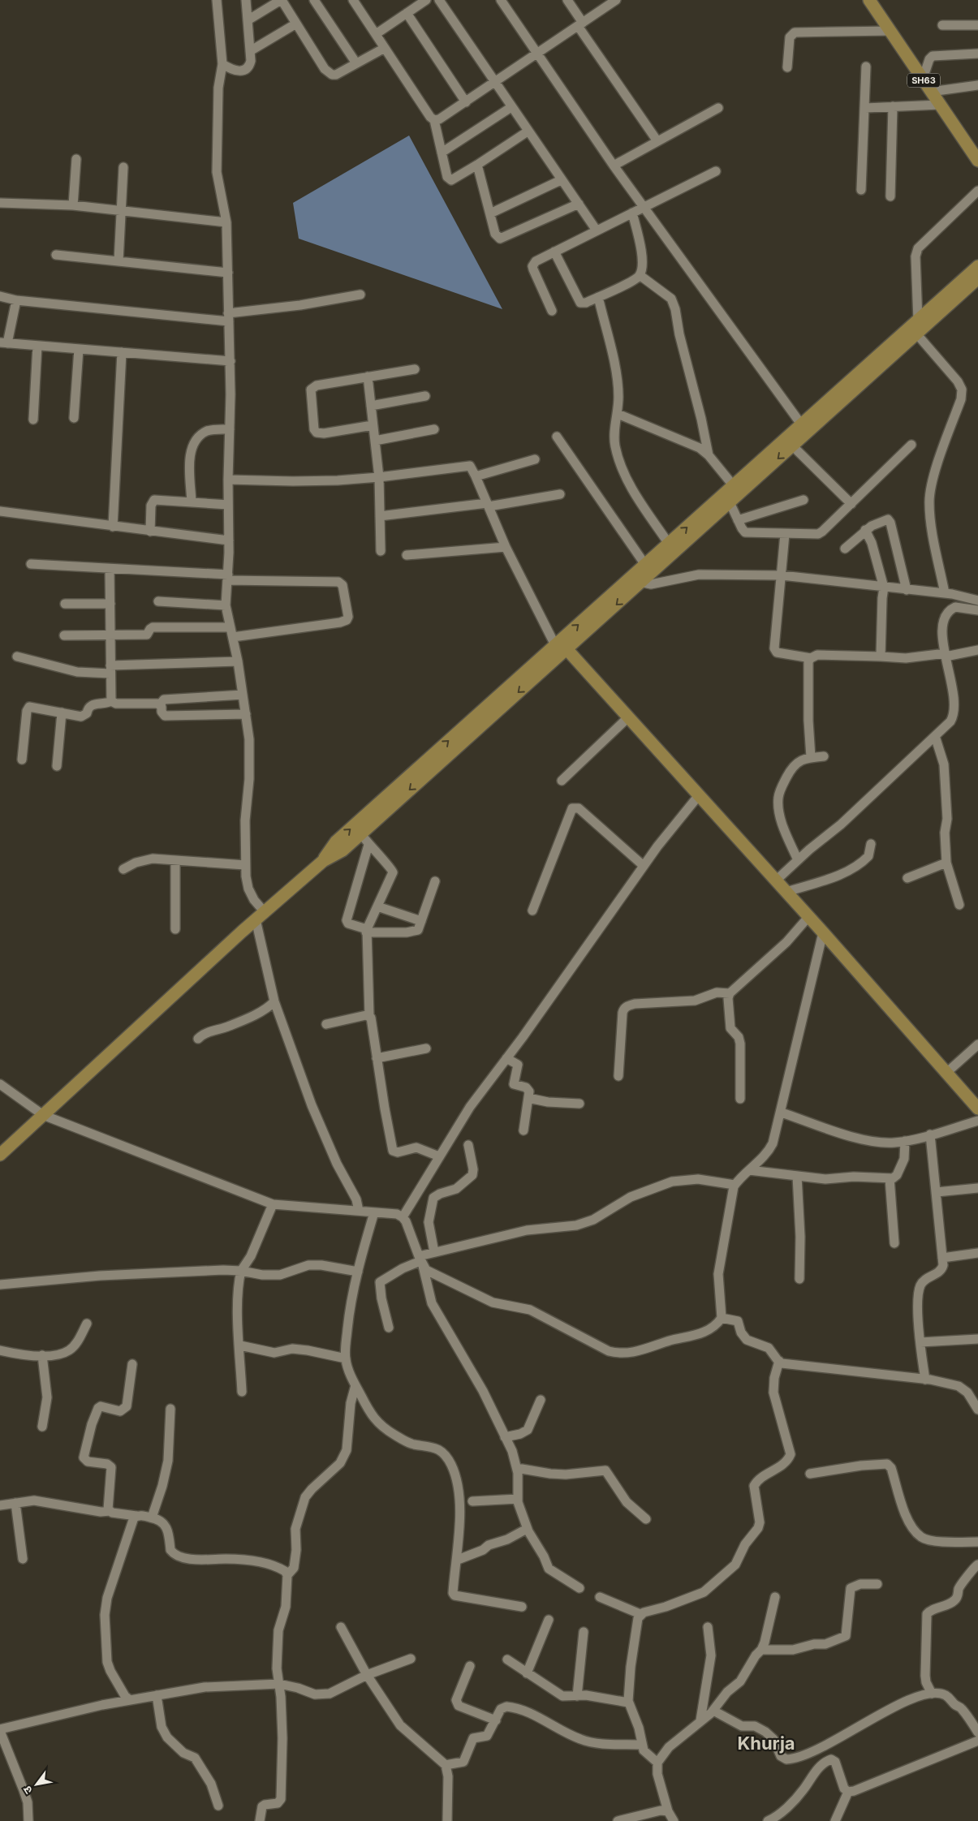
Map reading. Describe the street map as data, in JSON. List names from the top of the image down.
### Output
{
  "streets": {
    "main road": ["SH63"]
  },
  "districts": ["Khurja"],
  "north": "bottom left"
}
